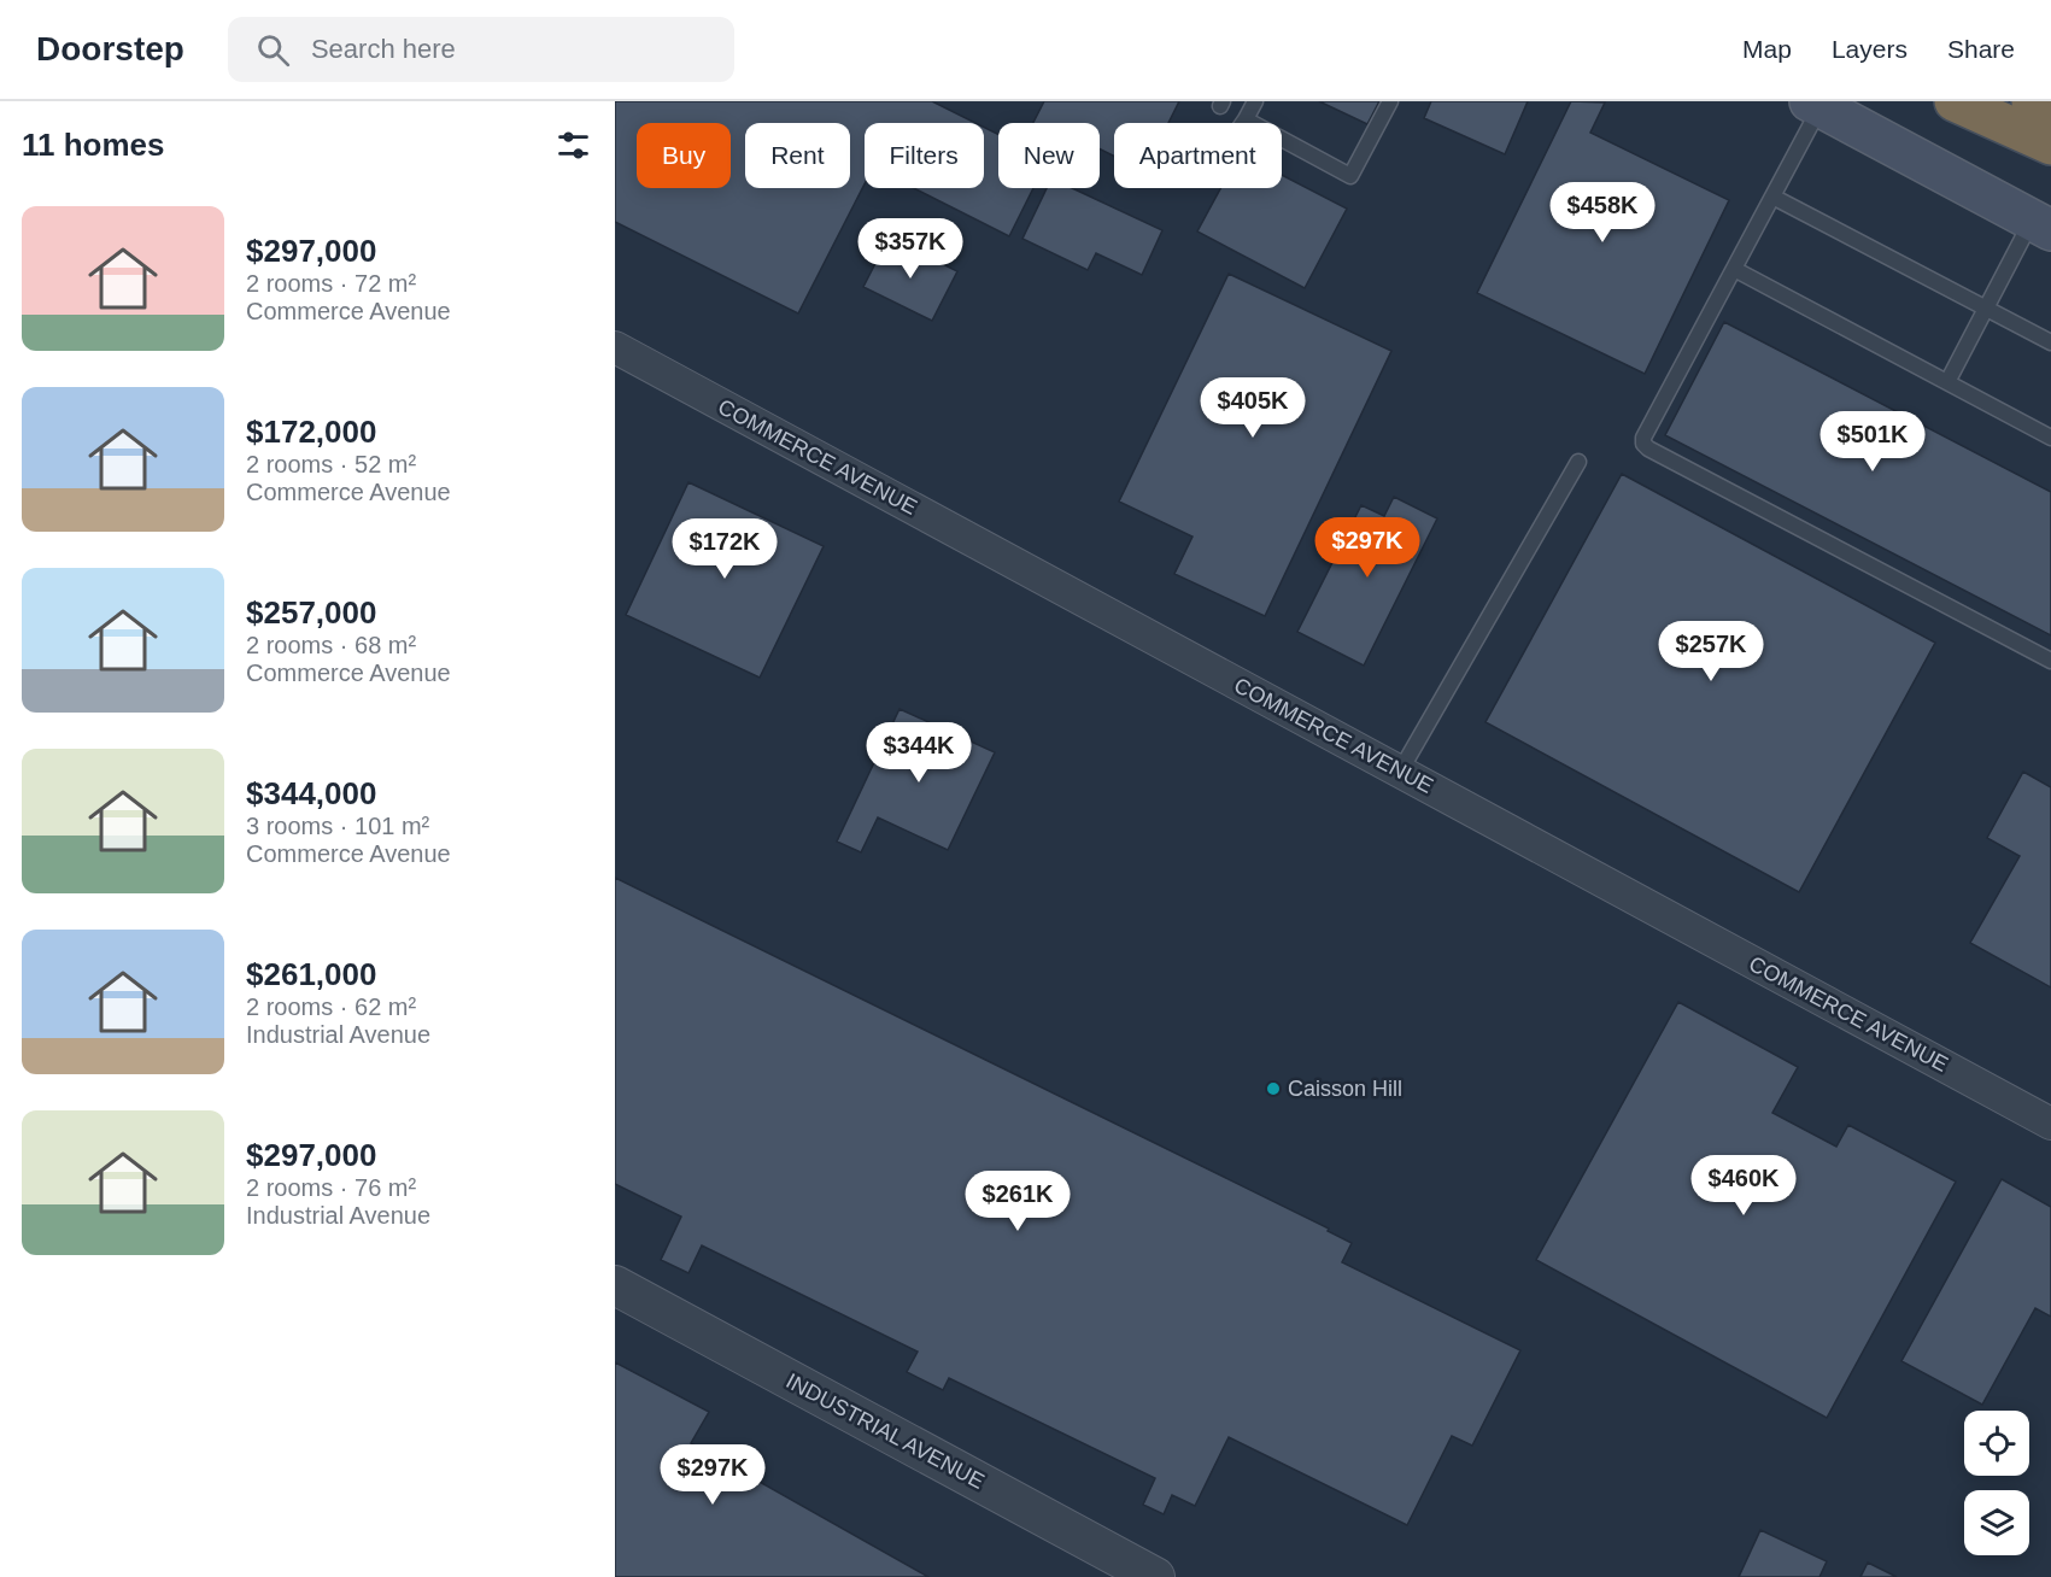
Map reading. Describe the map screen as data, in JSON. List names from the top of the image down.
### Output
{
  "streets": {
    "street": ["COMMERCE AVENUE", "INDUSTRIAL AVENUE"]
  },
  "places": ["Caisson Hill"],
  "page": {
    "header": "Doorstep",
    "search": "Search here",
    "nav": ["Map", "Layers", "Share"],
    "heading": "11 homes",
    "chip": [
      "Buy",
      "Rent",
      "Filters",
      "New",
      "Apartment"
    ],
    "price": [
      "$458K",
      "$357K",
      "$405K",
      "$501K",
      "$297K",
      "$172K",
      "$257K",
      "$344K",
      "$460K",
      "$261K",
      "$297K"
    ],
    "list": [
      {
        "name": "$297,000",
        "note": "2 rooms · 72 m² · Commerce Avenue"
      },
      {
        "name": "$172,000",
        "note": "2 rooms · 52 m² · Commerce Avenue"
      },
      {
        "name": "$257,000",
        "note": "2 rooms · 68 m² · Commerce Avenue"
      },
      {
        "name": "$344,000",
        "note": "3 rooms · 101 m² · Commerce Avenue"
      },
      {
        "name": "$261,000",
        "note": "2 rooms · 62 m² · Industrial Avenue"
      },
      {
        "name": "$297,000",
        "note": "2 rooms · 76 m² · Industrial Avenue"
      }
    ]
  }
}
